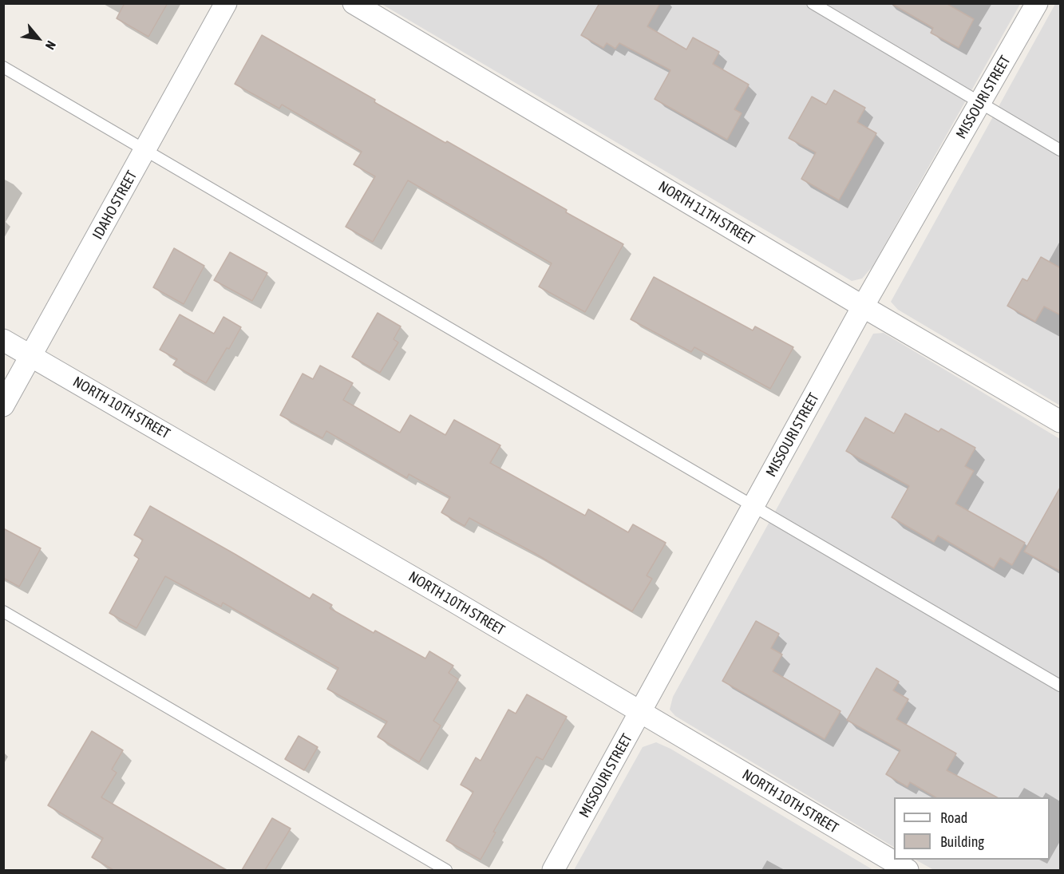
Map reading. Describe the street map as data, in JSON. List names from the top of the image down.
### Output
{
  "streets": {
    "street": [
      "MISSOURI STREET",
      "IDAHO STREET",
      "NORTH 11TH STREET",
      "NORTH 10TH STREET"
    ]
  },
  "crossings": [
    ["MISSOURI STREET", "NORTH 11TH STREET"],
    ["MISSOURI STREET", "NORTH 10TH STREET"],
    ["IDAHO STREET", "NORTH 10TH STREET"]
  ],
  "legend": ["Road", "Building"],
  "north": "bottom right"
}
